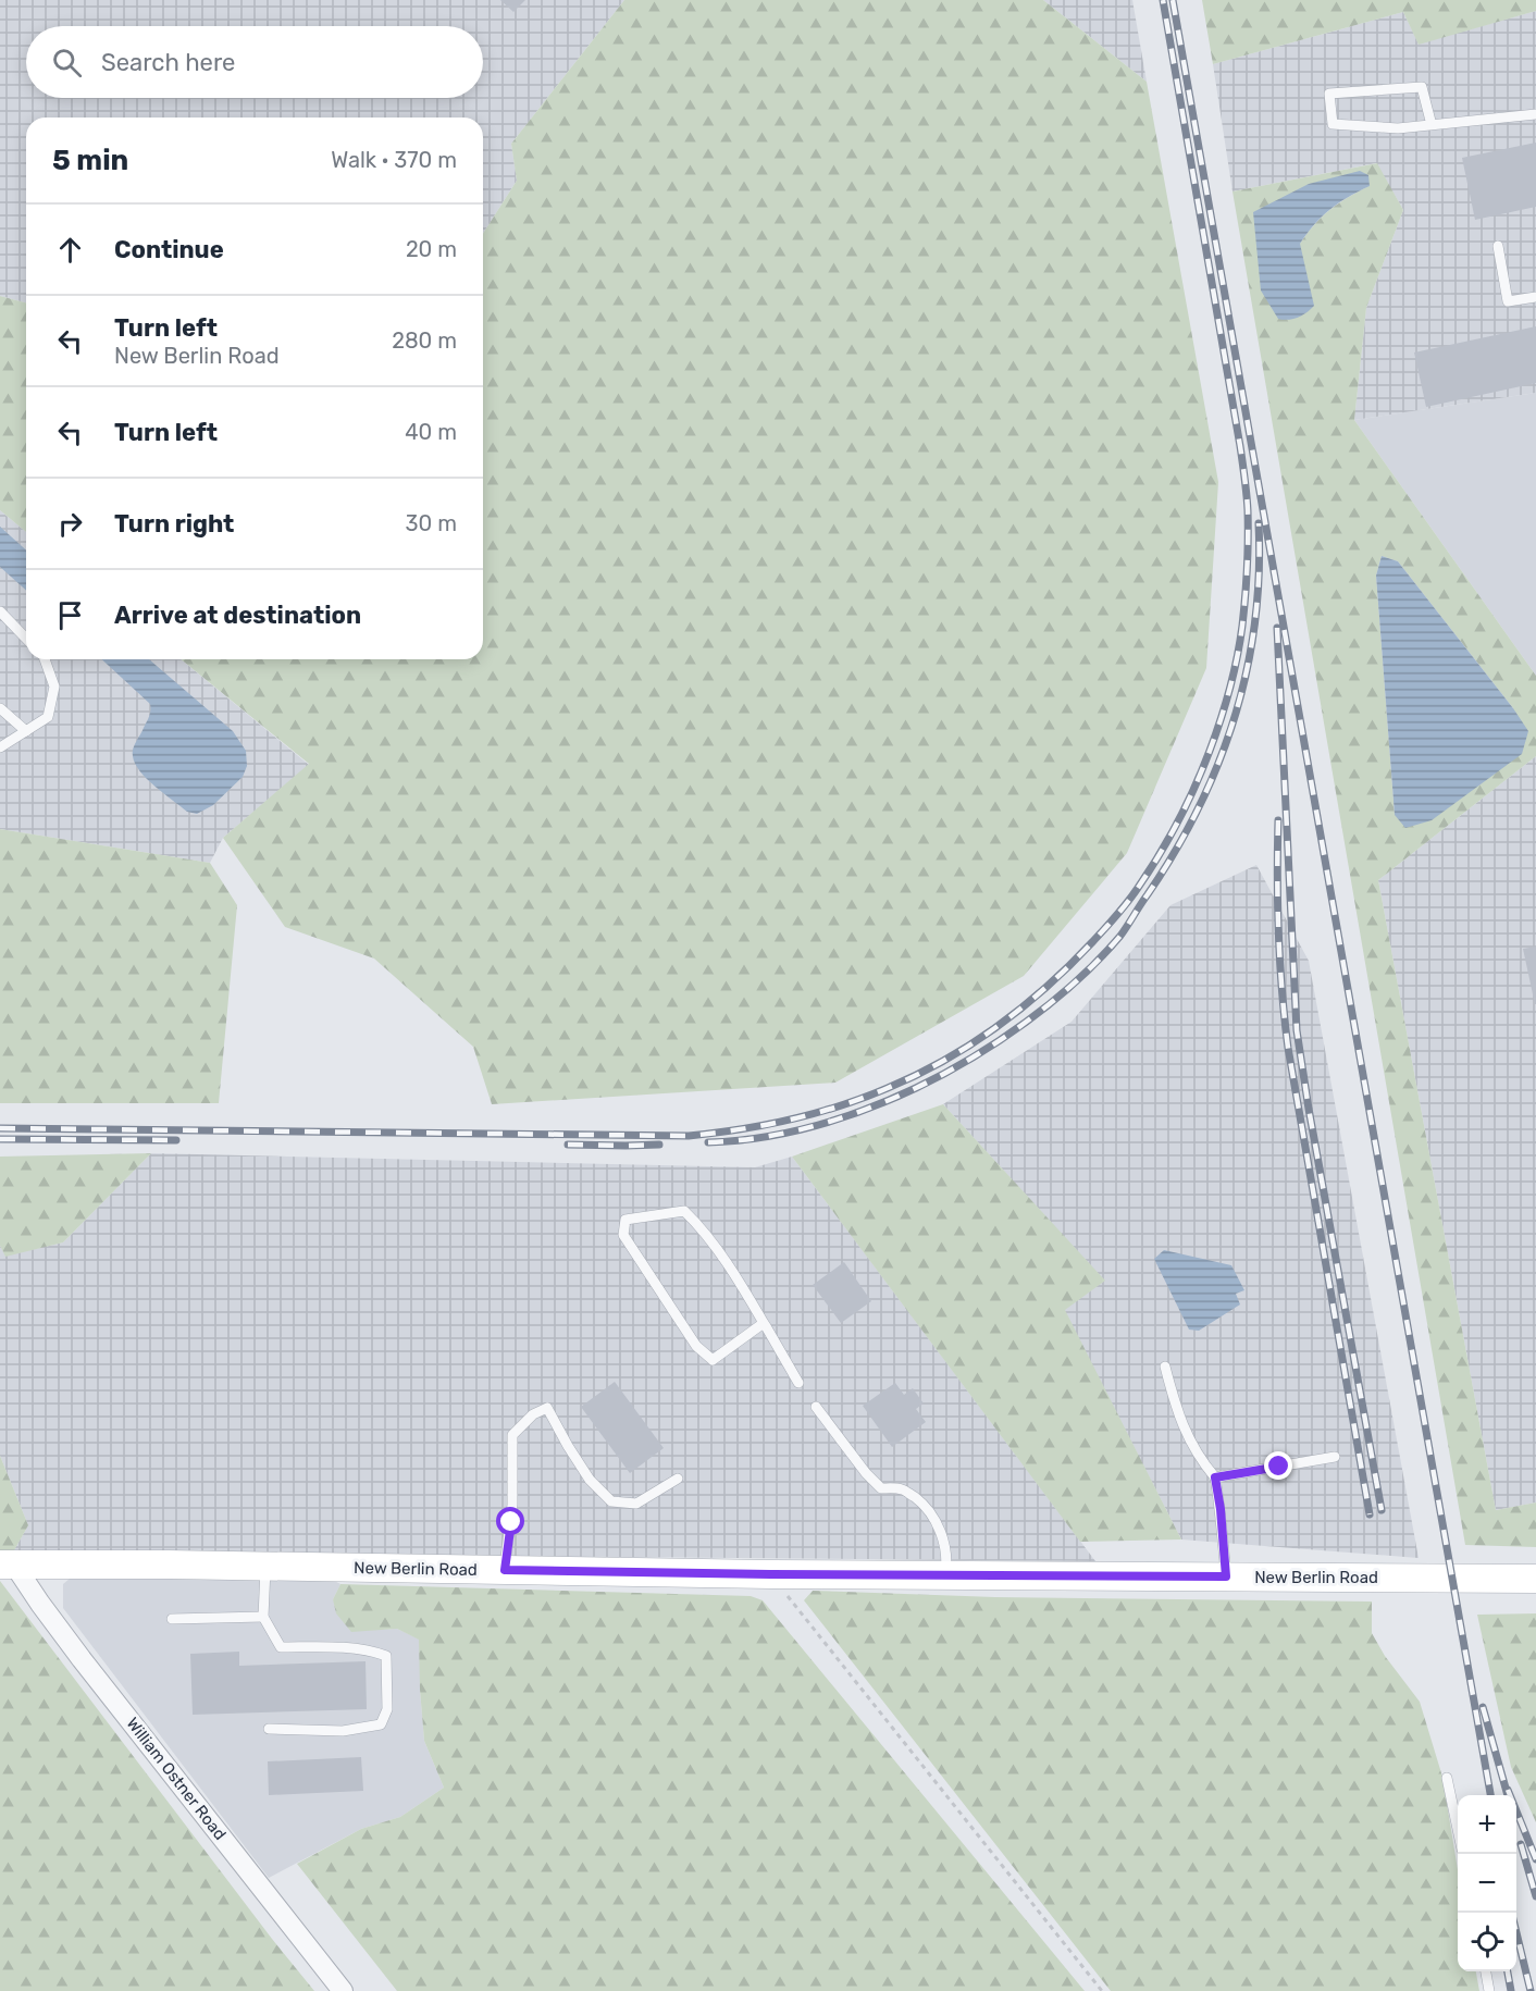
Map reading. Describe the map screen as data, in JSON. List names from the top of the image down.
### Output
{
  "streets": {
    "street": ["New Berlin Road", "William Ostner Road"]
  },
  "crossings": [
    ["New Berlin Road", "William Ostner Road"]
  ],
  "page": {
    "search": "Search here",
    "heading": ["5 min", "Walk · 370 m"],
    "list": [
      ["Continue", "20 m"],
      ["Turn left", "New Berlin Road", "280 m"],
      ["Turn left", "40 m"],
      ["Turn right", "30 m"],
      "Arrive at destination"
    ],
    "map_buttons": ["+", "−"]
  }
}
